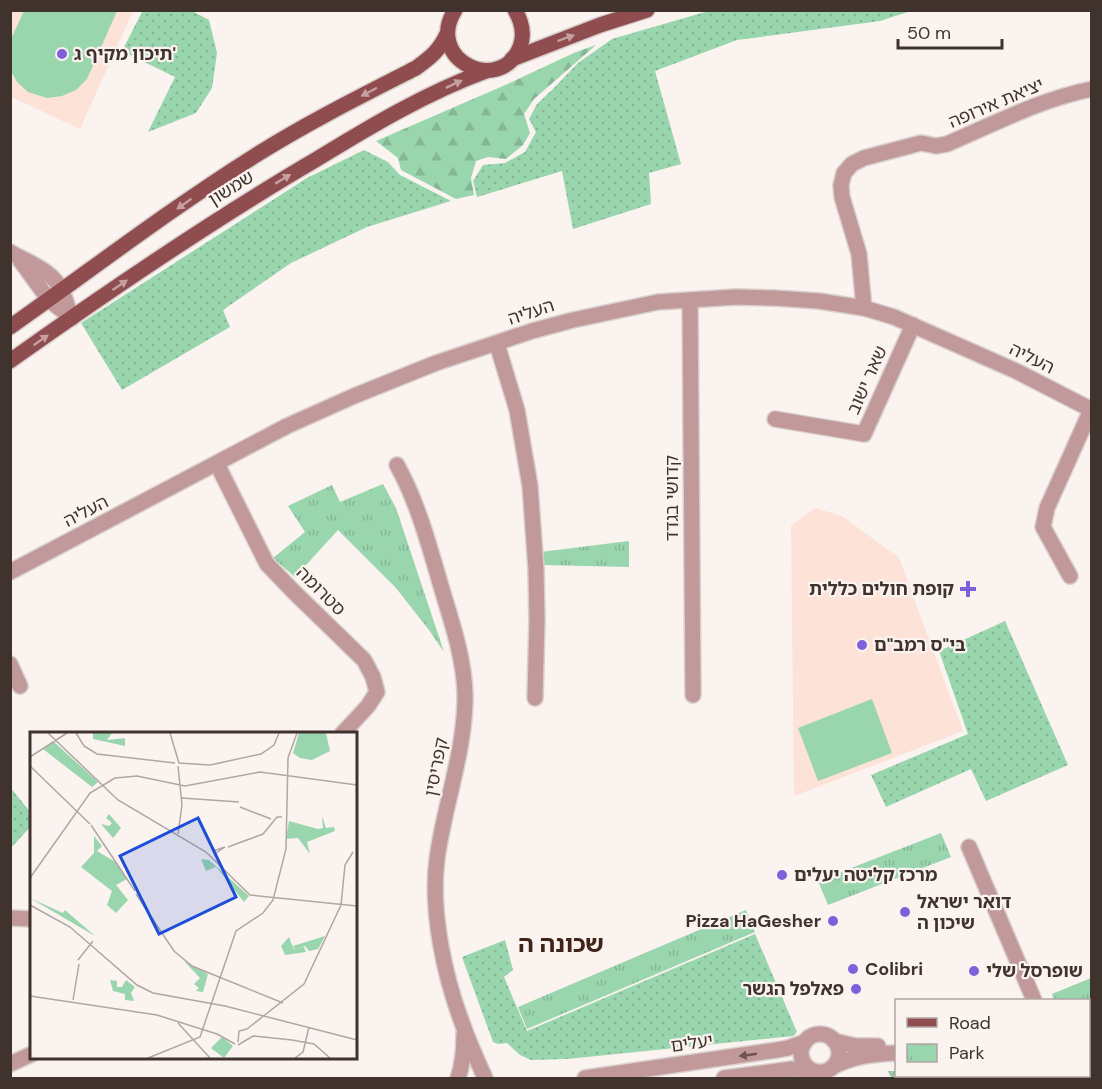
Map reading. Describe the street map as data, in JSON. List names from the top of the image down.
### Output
{
  "streets": {
    "main road": ["שמשון"],
    "street": [
      "יציאת אירופה",
      "העליה",
      "שאר ישוב",
      "קדושי בגדד",
      "סטרומה",
      "קפריסין",
      "יעלים"
    ]
  },
  "crossings": [
    ["יציאת אירופה", "העליה"],
    ["העליה", "שאר ישוב"],
    ["העליה", "קדושי בגדד"],
    ["העליה", "סטרומה"]
  ],
  "districts": ["שכונה ה"],
  "places": {
    "other": [
      "תיכון מקיף ג'",
      "בי\"ס רמב\"ם",
      "מרכז קליטה יעלים",
      "דואר ישראל שיכון ה",
      "Pizza HaGesher",
      "Colibri",
      "שופרסל שלי",
      "פאלפל הגשר"
    ],
    "health": ["קופת חולים כללית"]
  },
  "legend": ["Road", "Park"],
  "scale_bar": "50 m"
}
